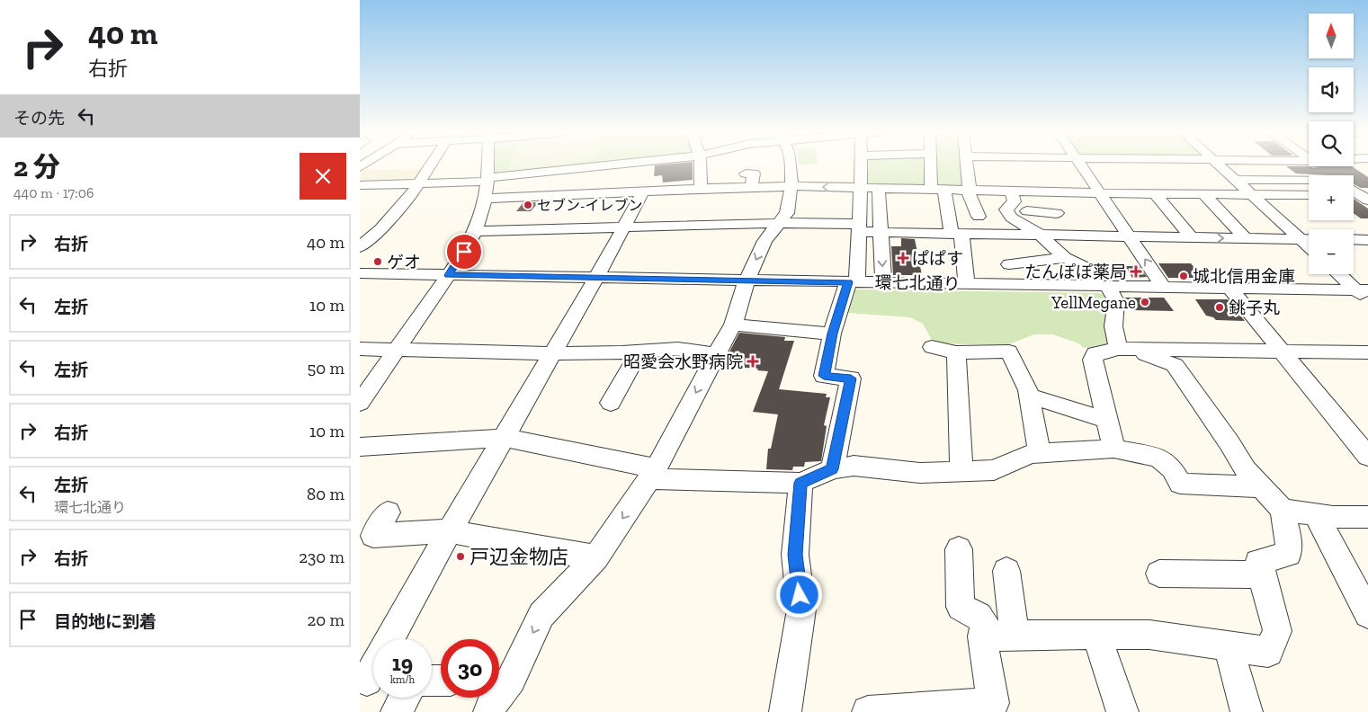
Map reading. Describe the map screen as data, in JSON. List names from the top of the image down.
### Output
{
  "streets": {
    "street": ["環七北通り"]
  },
  "places": {
    "other": [
      "セブン-イレブン",
      "ゲオ",
      "城北信用金庫",
      "YellMegane",
      "銚子丸",
      "戸辺金物店"
    ],
    "health": ["ぱぱす", "たんぽぽ薬局", "昭愛会水野病院"]
  },
  "north": "top",
  "page": {
    "turn": ["40 m", "右折"],
    "map_buttons": ["+", "−"],
    "then": "その先",
    "heading": ["2 分", "440 m · 17:06"],
    "list": [
      {
        "name": "右折",
        "value": "40 m"
      },
      {
        "name": "左折",
        "value": "10 m"
      },
      {
        "name": "左折",
        "value": "50 m"
      },
      {
        "name": "右折",
        "value": "10 m"
      },
      {
        "name": "左折",
        "note": "環七北通り",
        "value": "80 m"
      },
      {
        "name": "右折",
        "value": "230 m"
      },
      {
        "name": "目的地に到着",
        "value": "20 m"
      }
    ],
    "speed": "19 km/h",
    "limit": "30"
  }
}
